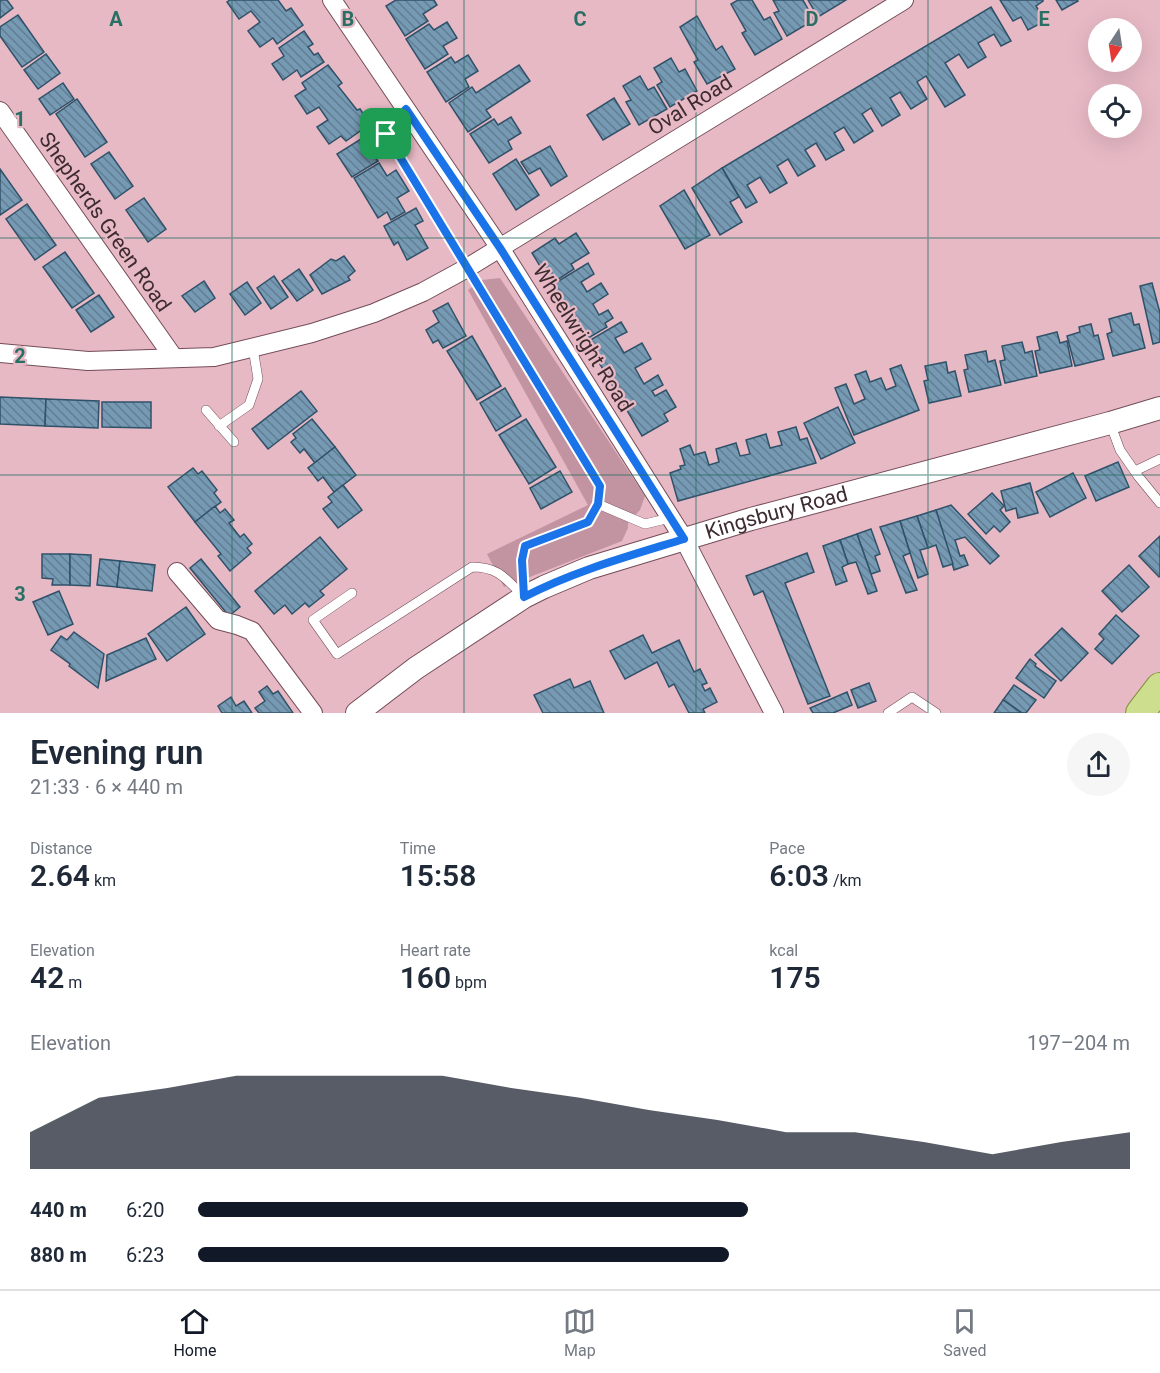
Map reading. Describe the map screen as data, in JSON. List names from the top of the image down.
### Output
{
  "streets": {
    "street": [
      "Oval Road",
      "Shepherds Green Road",
      "Wheelwright Road",
      "Kingsbury Road"
    ]
  },
  "crossings": [
    ["Oval Road", "Shepherds Green Road"],
    ["Oval Road", "Wheelwright Road"],
    ["Wheelwright Road", "Kingsbury Road"]
  ],
  "north": "bottom",
  "page": {
    "heading": ["Evening run", "21:33 · 6 × 440 m"],
    "stats": [
      ["Distance", "2.64 km"],
      ["Time", "15:58"],
      ["Pace", "6:03 /km"],
      ["Elevation", "42 m"],
      ["Heart rate", "160 bpm"],
      ["kcal", "175"]
    ],
    "chart": ["Elevation", "197–204 m"],
    "list": [
      {
        "name": "440 m",
        "note": "6:20"
      },
      {
        "name": "880 m",
        "note": "6:23"
      }
    ],
    "tabs": ["Home", "Map", "Saved"]
  },
  "grid": {
    "columns": [
      "A",
      "B",
      "C",
      "D",
      "E"
    ],
    "rows": ["1", "2", "3"]
  }
}
